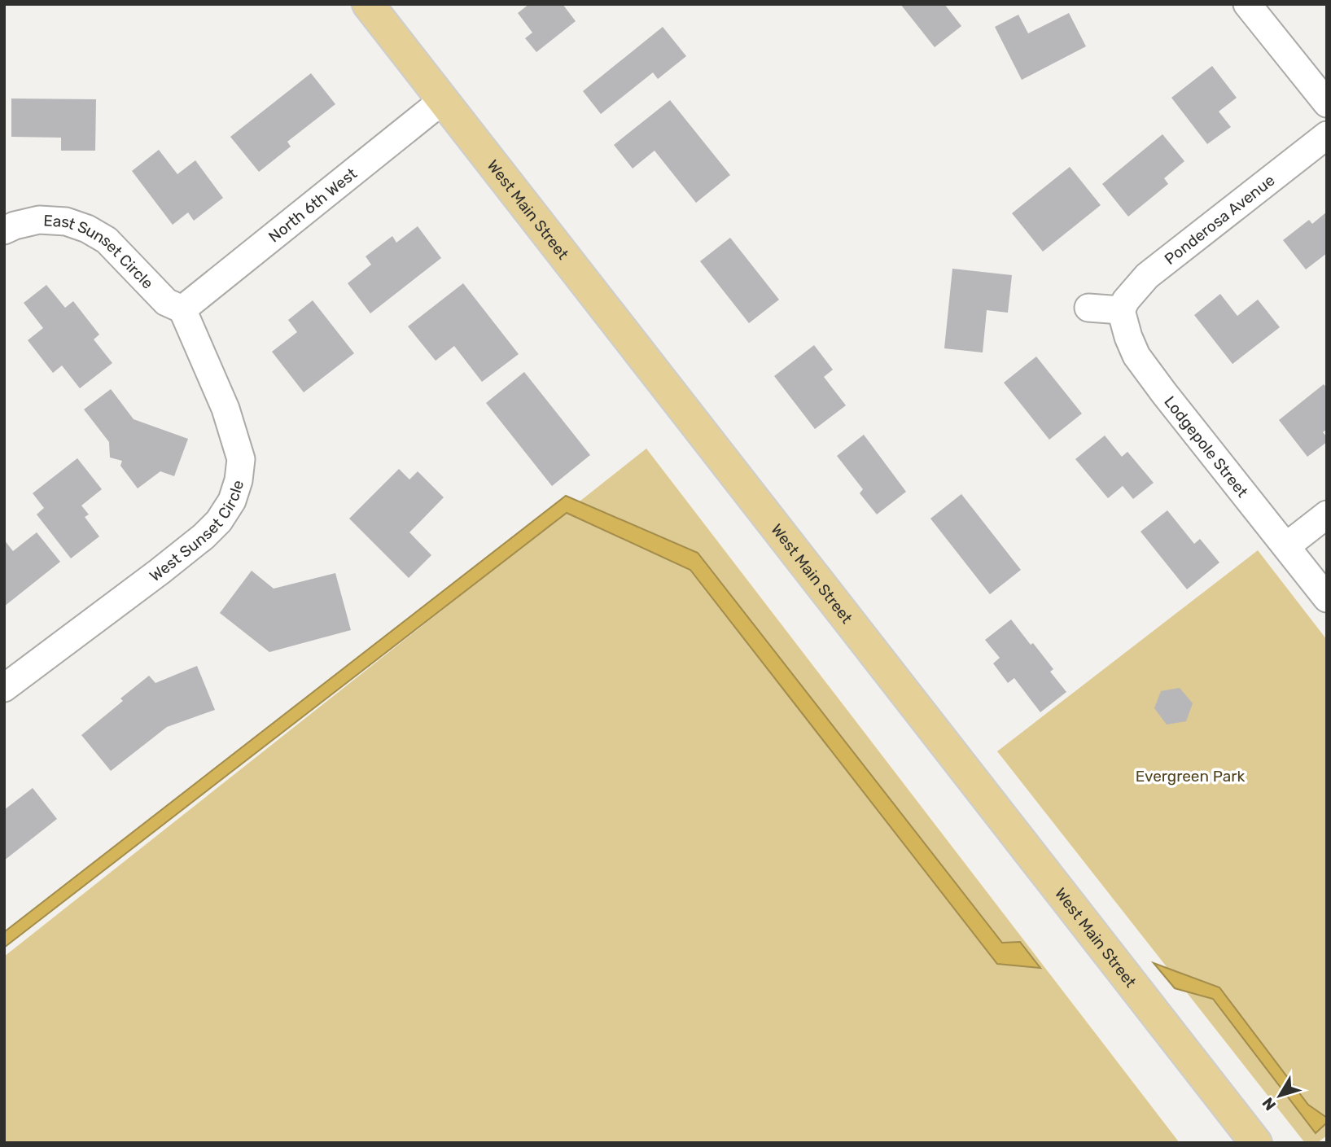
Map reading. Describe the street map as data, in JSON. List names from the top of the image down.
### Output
{
  "streets": {
    "main road": ["West Main Street"],
    "street": [
      "North 6th West",
      "Ponderosa Avenue",
      "East Sunset Circle",
      "Lodgepole Street",
      "West Sunset Circle"
    ]
  },
  "crossings": [
    ["North 6th West", "West Main Street"],
    ["North 6th West", "East Sunset Circle"],
    ["North 6th West", "West Sunset Circle"],
    ["Ponderosa Avenue", "Lodgepole Street"],
    ["East Sunset Circle", "West Sunset Circle"]
  ],
  "parks": ["Evergreen Park"],
  "north": "bottom left"
}
